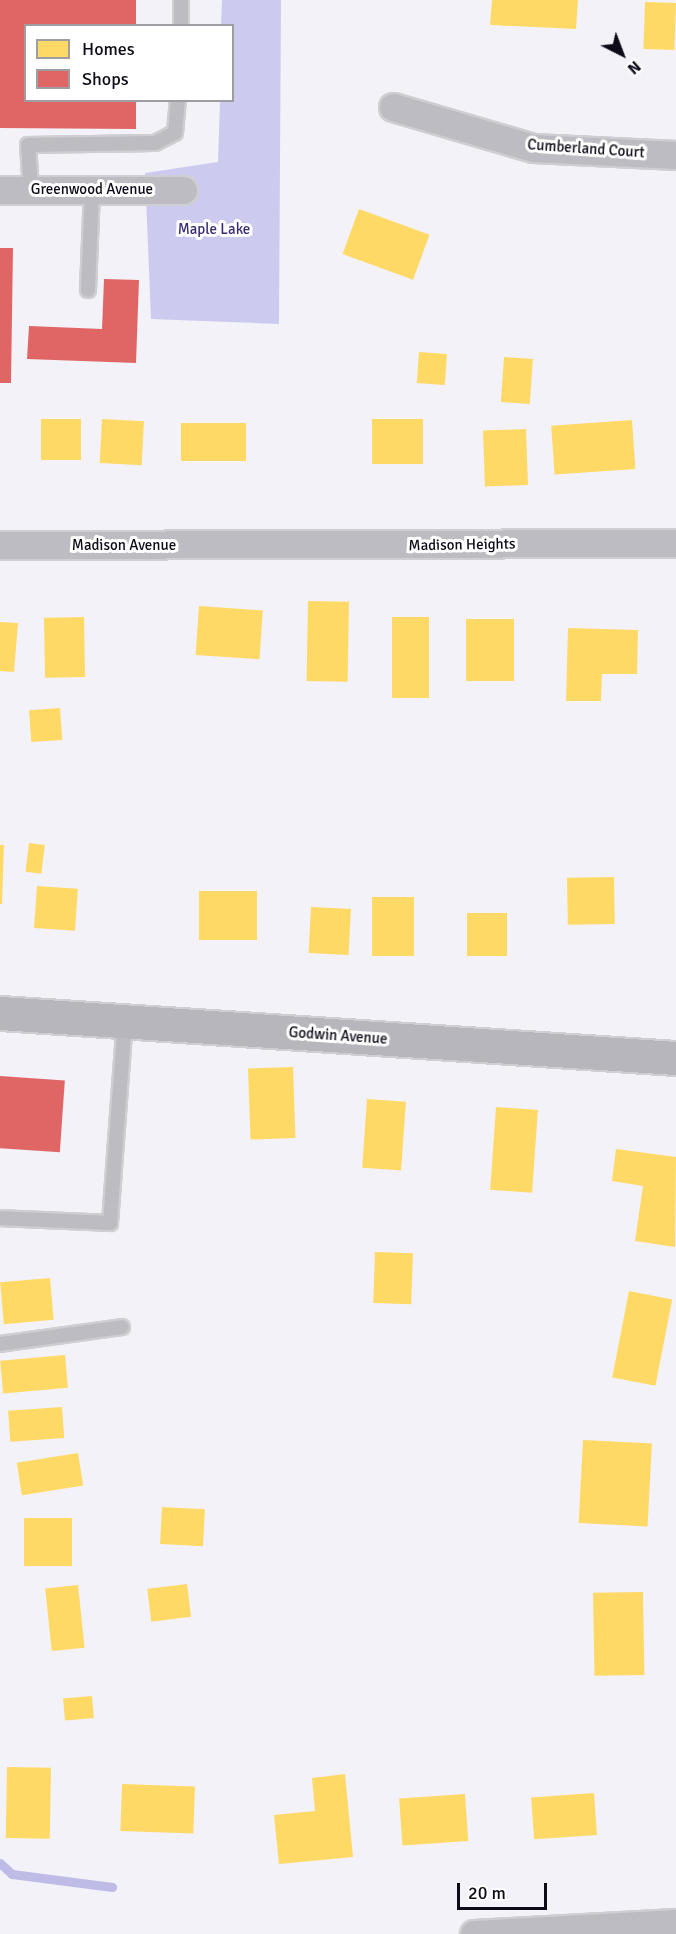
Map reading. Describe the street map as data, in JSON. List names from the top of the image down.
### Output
{
  "streets": {
    "main road": ["Godwin Avenue"],
    "street": [
      "Cumberland Court",
      "Greenwood Avenue",
      "Madison Heights",
      "Madison Avenue"
    ]
  },
  "crossings": [
    ["Madison Heights", "Madison Avenue"]
  ],
  "parks": ["Maple Lake"],
  "legend": ["Homes", "Shops"],
  "scale_bar": "20 m",
  "north": "bottom right"
}
